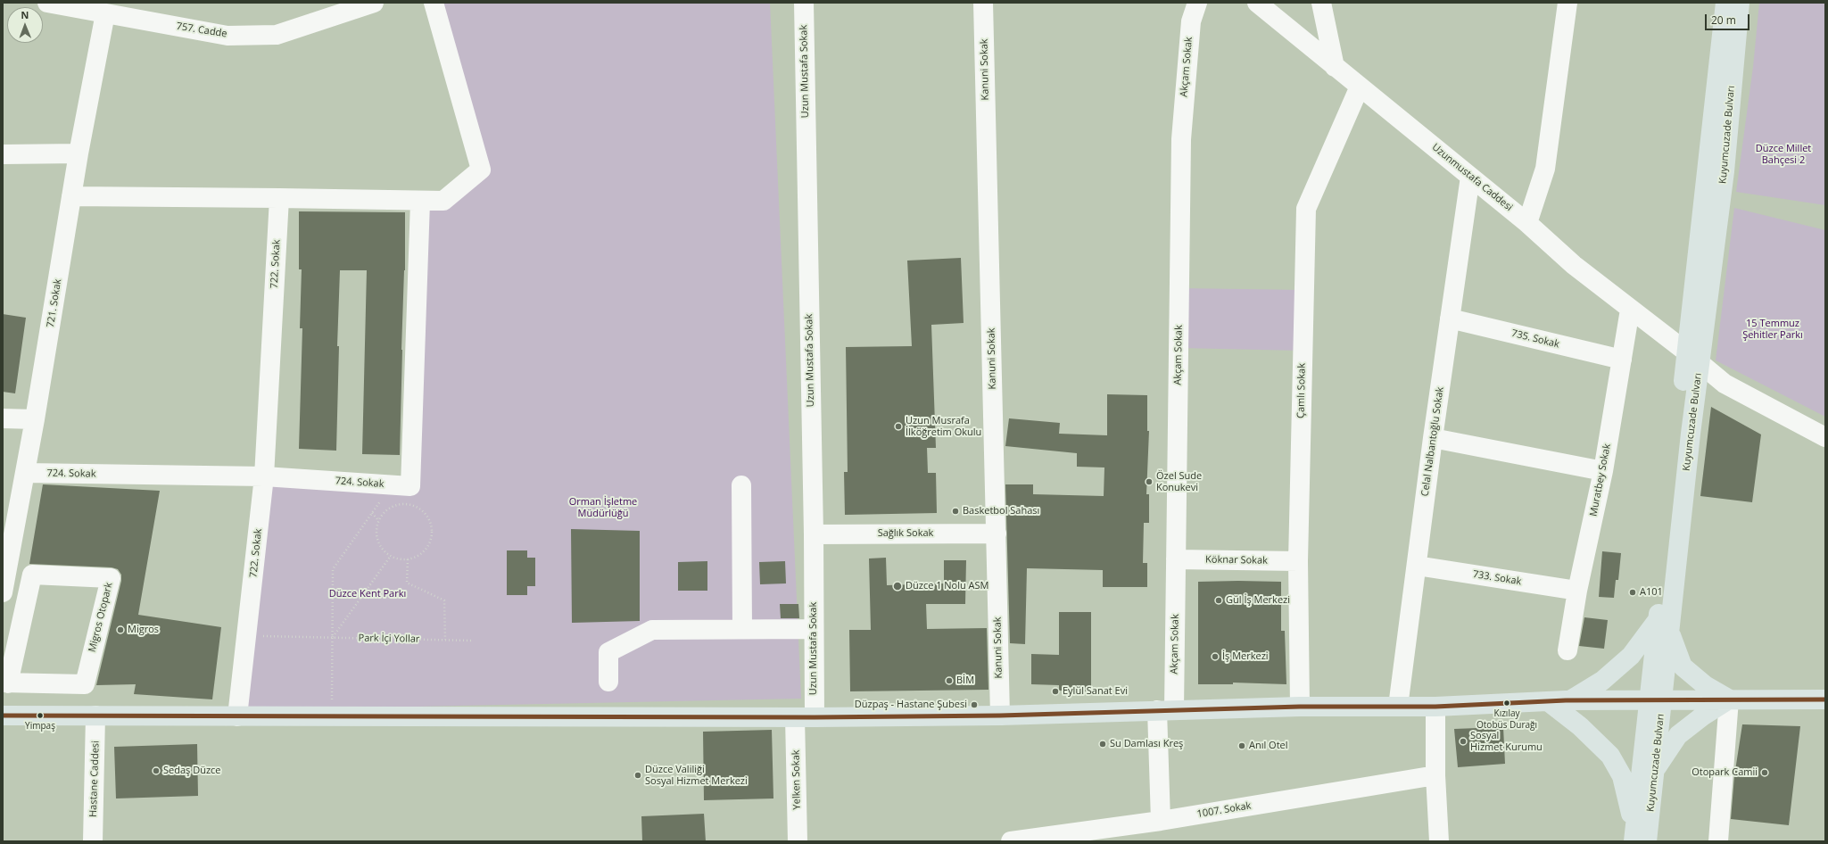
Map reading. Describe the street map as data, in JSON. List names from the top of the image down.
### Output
{
  "streets": {
    "main road": ["Kuyumcuzade Bulvarı"],
    "street": [
      "757. Cadde",
      "Akçam Sokak",
      "Kanuni Sokak",
      "Uzun Mustafa Sokak",
      "Uzunmustafa Caddesi",
      "722. Sokak",
      "721. Sokak",
      "735. Sokak",
      "Çamlı Sokak",
      "Celal Nalbantoğlu Sokak",
      "724. Sokak",
      "Muratbey Sokak",
      "Sağlık Sokak",
      "Köknar Sokak",
      "733. Sokak",
      "Migros Otopark",
      "Hastane Caddesi",
      "Yelken Sokak",
      "1007. Sokak"
    ],
    "path": ["Park İçi Yollar"]
  },
  "crossings": [
    ["757. Cadde", "721. Sokak"],
    ["Akçam Sokak", "Köknar Sokak"],
    ["Akçam Sokak", "1007. Sokak"],
    ["Kanuni Sokak", "Sağlık Sokak"],
    ["Uzun Mustafa Sokak", "Sağlık Sokak"],
    ["Kuyumcuzade Bulvarı", "Uzunmustafa Caddesi"],
    ["Uzunmustafa Caddesi", "Çamlı Sokak"],
    ["Uzunmustafa Caddesi", "Celal Nalbantoğlu Sokak"],
    ["Uzunmustafa Caddesi", "Muratbey Sokak"],
    ["722. Sokak", "724. Sokak"],
    ["722. Sokak", "Park İçi Yollar"],
    ["721. Sokak", "724. Sokak"],
    ["735. Sokak", "Celal Nalbantoğlu Sokak"],
    ["735. Sokak", "Muratbey Sokak"],
    ["Çamlı Sokak", "Köknar Sokak"],
    ["Celal Nalbantoğlu Sokak", "733. Sokak"],
    ["Muratbey Sokak", "733. Sokak"]
  ],
  "parks": [
    "Düzce Millet Bahçesi 2",
    "15 Temmuz Şehitler Parkı",
    "Orman İşletme Müdürlüğü",
    "Düzce Kent Parkı"
  ],
  "places": [
    "Uzun Musrafa İlköğretim Okulu",
    "Özel Sude Konukevi",
    "Basketbol Sahası",
    "Düzce 1 Nolu ASM",
    "A101",
    "Gül İş Merkezi",
    "Migros",
    "İş Merkezi",
    "BİM",
    "Eylül Sanat Evi",
    "Kızılay Otobüs Durağı",
    "Düzpaş - Hastane Şubesi",
    "Yimpaş",
    "Sosyal Hizmet Kurumu",
    "Su Damlası Kreş",
    "Anıl Otel",
    "Sedaş Düzce",
    "Otopark Camii",
    "Düzce Valiliği Sosyal Hizmet Merkezi"
  ],
  "scale_bar": "20 m",
  "north": "top"
}
